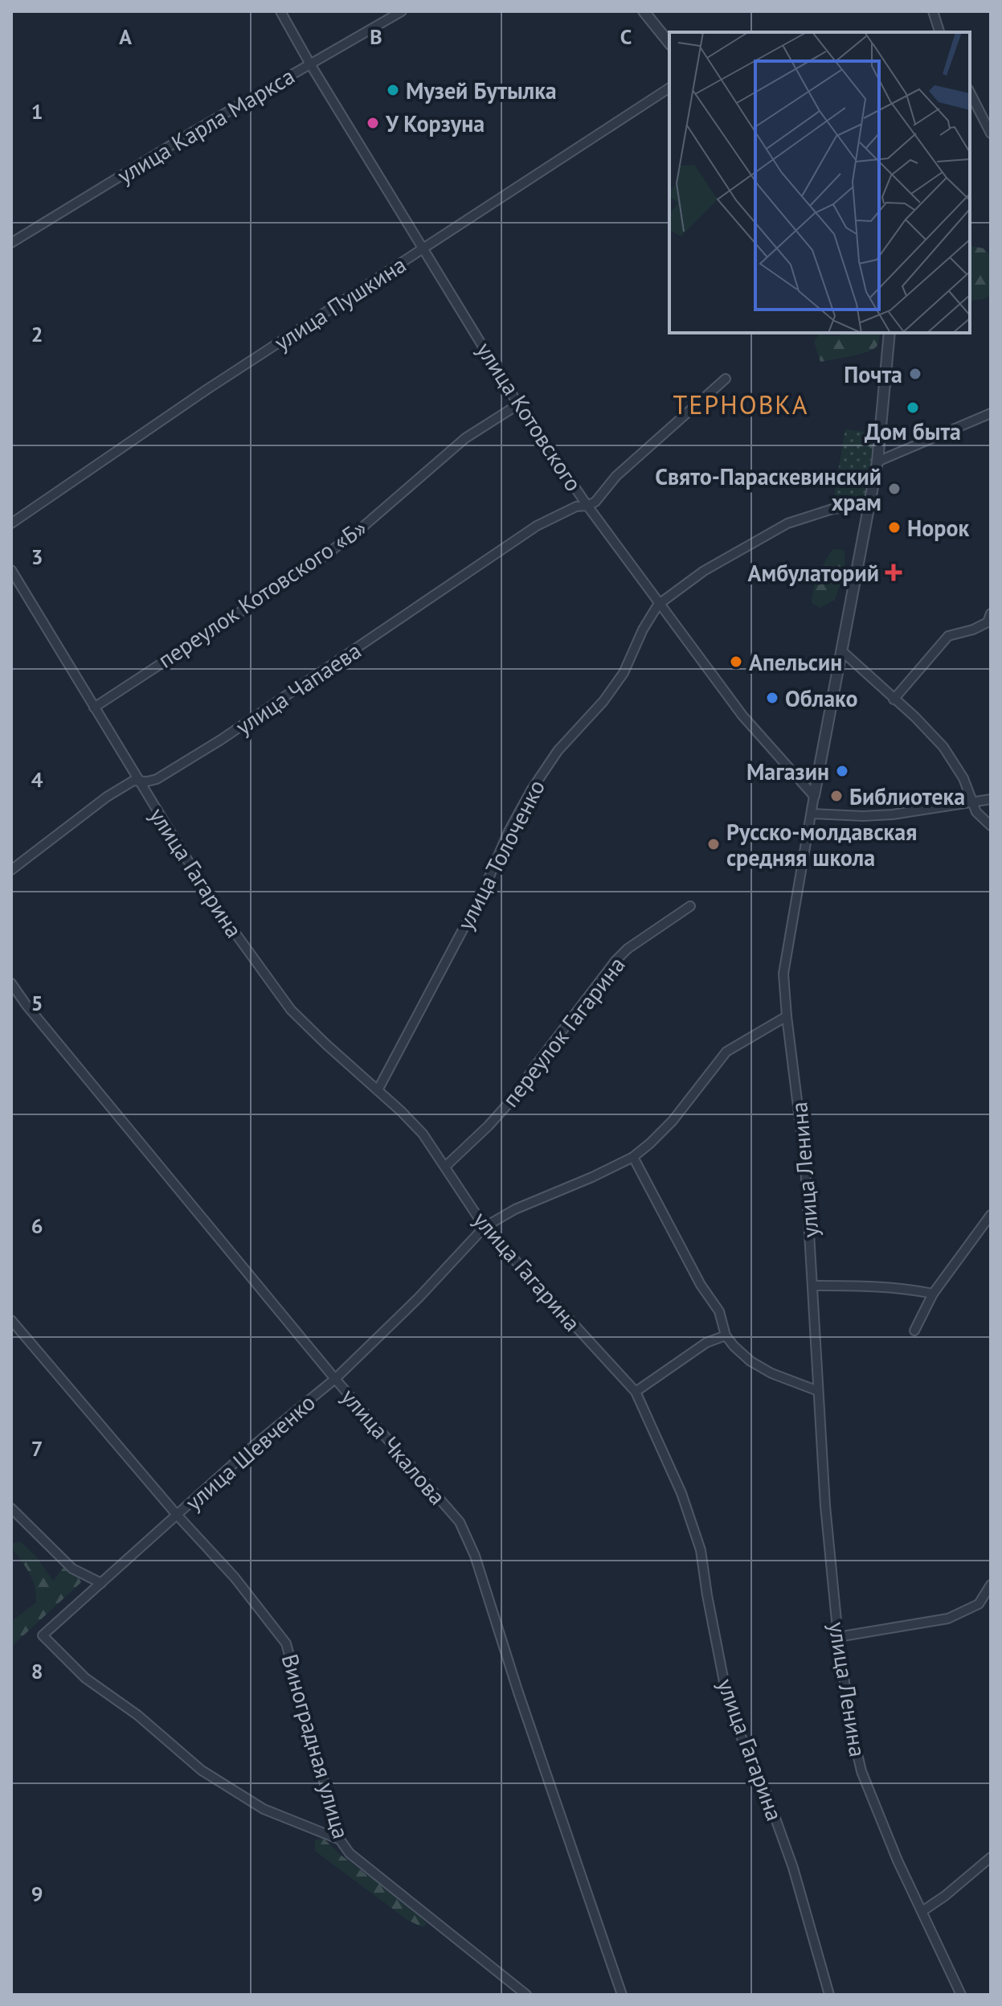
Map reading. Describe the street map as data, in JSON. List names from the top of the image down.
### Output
{
  "streets": {
    "street": [
      "улица Карла Маркса",
      "улица Пушкина",
      "улица Котовского",
      "переулок Котовского «Б»",
      "улица Чапаева",
      "улица Толоченко",
      "улица Гагарина",
      "переулок Гагарина",
      "улица Ленина",
      "улица Чкалова",
      "улица Шевченко",
      "Виноградная улица"
    ]
  },
  "crossings": [
    ["улица Карла Маркса", "улица Котовского"],
    ["улица Пушкина", "улица Котовского"],
    ["улица Котовского", "переулок Котовского «Б»"],
    ["улица Котовского", "улица Чапаева"],
    ["улица Котовского", "улица Толоченко"],
    ["улица Котовского", "улица Ленина"],
    ["переулок Котовского «Б»", "улица Гагарина"],
    ["улица Чапаева", "улица Гагарина"],
    ["улица Толоченко", "улица Гагарина"],
    ["улица Толоченко", "улица Ленина"],
    ["улица Гагарина", "переулок Гагарина"],
    ["улица Гагарина", "улица Шевченко"],
    ["улица Ленина", "улица Шевченко"],
    ["улица Чкалова", "улица Шевченко"],
    ["улица Шевченко", "Виноградная улица"]
  ],
  "districts": ["ТЕРНОВКА"],
  "places": {
    "other": [
      "Музей Бутылка",
      "У Корзуна",
      "Почта",
      "Дом быта",
      "Свято-Параскевинский храм",
      "Норок",
      "Апельсин",
      "Облако",
      "Магазин",
      "Библиотека",
      "Русско-молдавская средняя школа"
    ],
    "health": ["Амбулаторий"]
  },
  "grid": {
    "columns": ["A", "B", "C"],
    "rows": [
      "1",
      "2",
      "3",
      "4",
      "5",
      "6",
      "7",
      "8",
      "9"
    ]
  }
}
